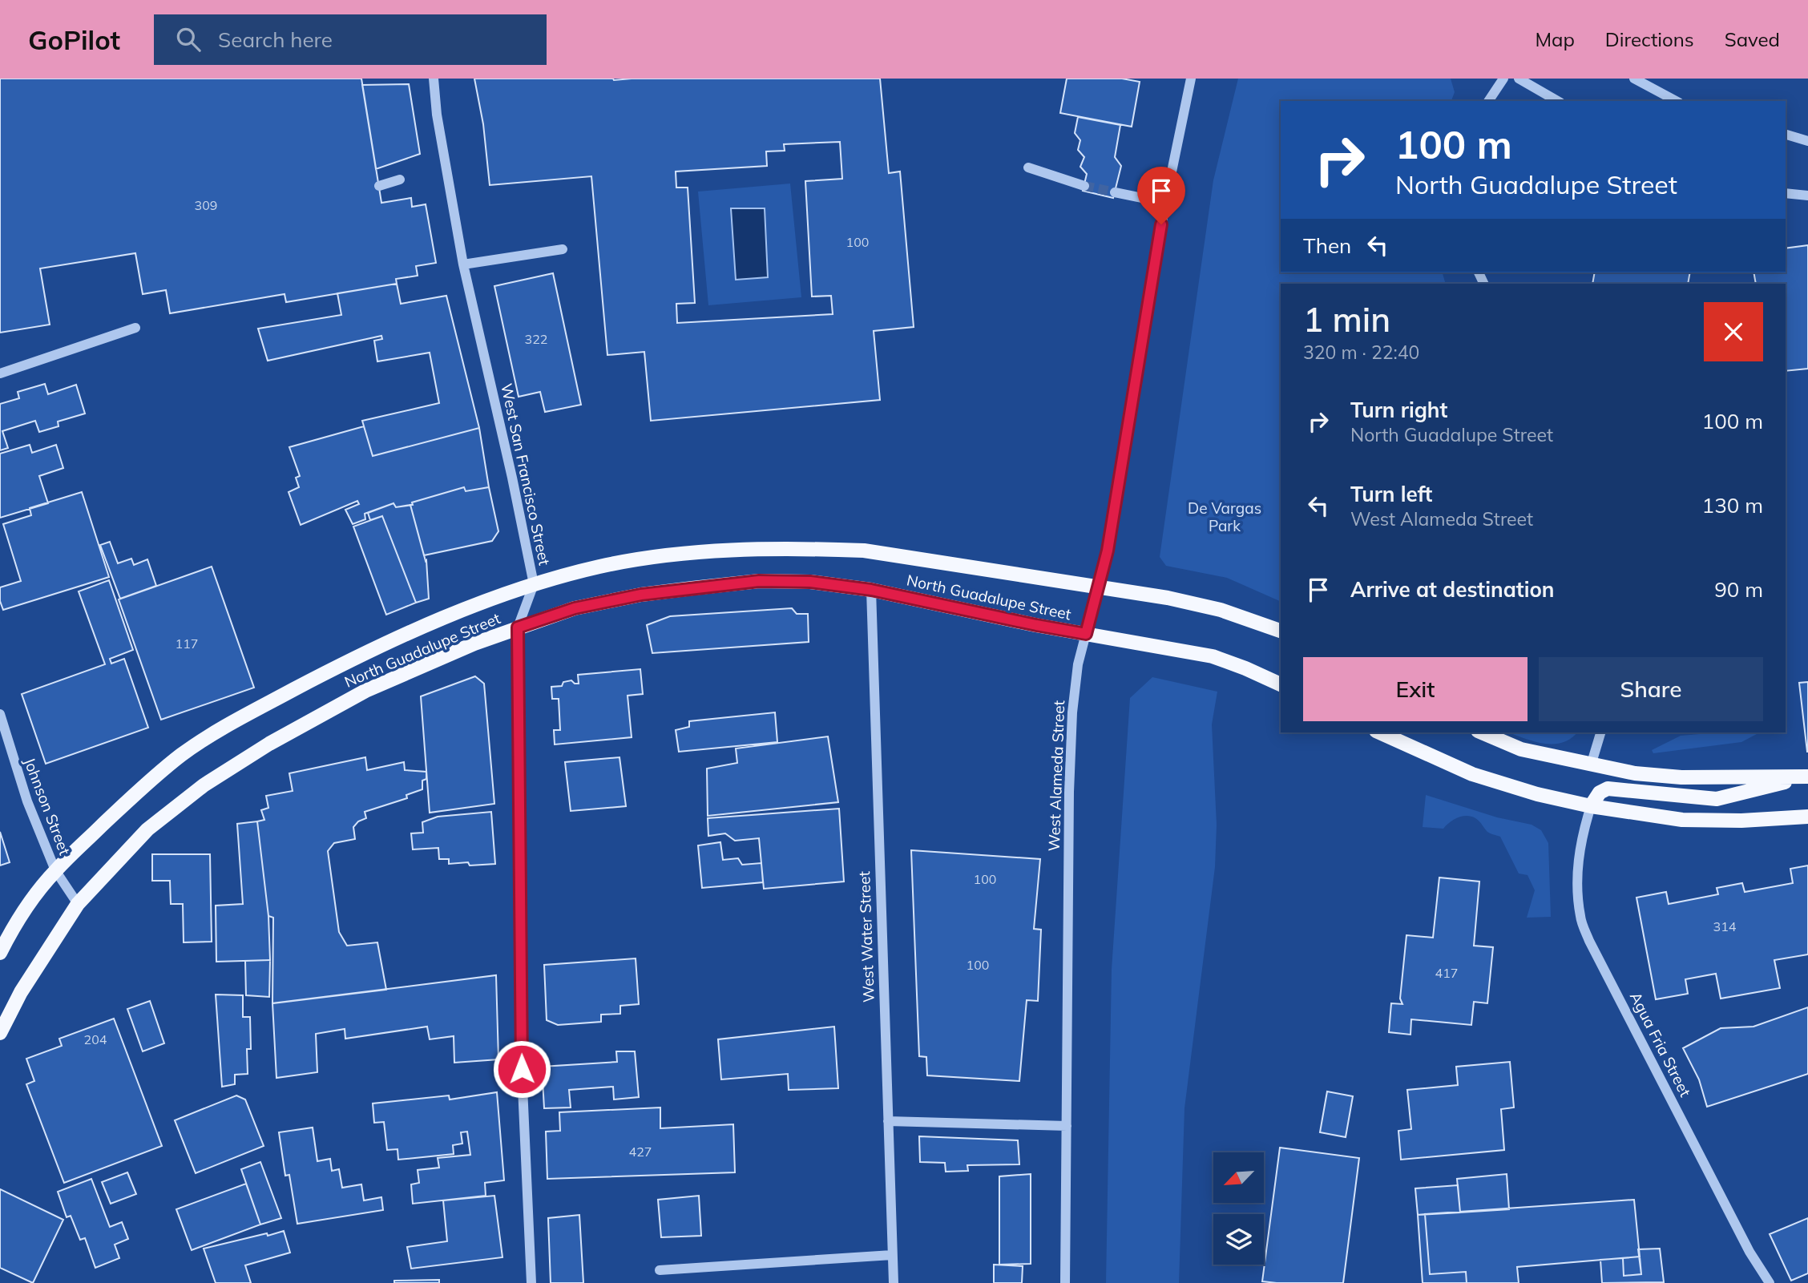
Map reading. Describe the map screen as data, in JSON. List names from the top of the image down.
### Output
{
  "streets": {
    "main road": ["North Guadalupe Street"],
    "street": [
      "West San Francisco Street",
      "West Alameda Street",
      "Johnson Street",
      "West Water Street",
      "Agua Fria Street"
    ]
  },
  "crossings": [
    ["West San Francisco Street", "North Guadalupe Street"],
    ["North Guadalupe Street", "West Alameda Street"],
    ["North Guadalupe Street", "Johnson Street"],
    ["North Guadalupe Street", "West Water Street"]
  ],
  "parks": ["De Vargas Park"],
  "house_numbers": [
    "309",
    "100",
    "322",
    "117",
    "100",
    "314",
    "100",
    "417",
    "204",
    "427"
  ],
  "north": "bottom left",
  "page": {
    "header": "GoPilot",
    "search": "Search here",
    "nav": ["Map", "Directions", "Saved"],
    "turn": ["100 m", "North Guadalupe Street"],
    "then": "Then",
    "heading": ["1 min", "320 m · 22:40"],
    "list": [
      {
        "name": "Turn right",
        "note": "North Guadalupe Street",
        "value": "100 m"
      },
      {
        "name": "Turn left",
        "note": "West Alameda Street",
        "value": "130 m"
      },
      {
        "name": "Arrive at destination",
        "value": "90 m"
      }
    ],
    "buttons": ["Exit", "Share"]
  }
}
